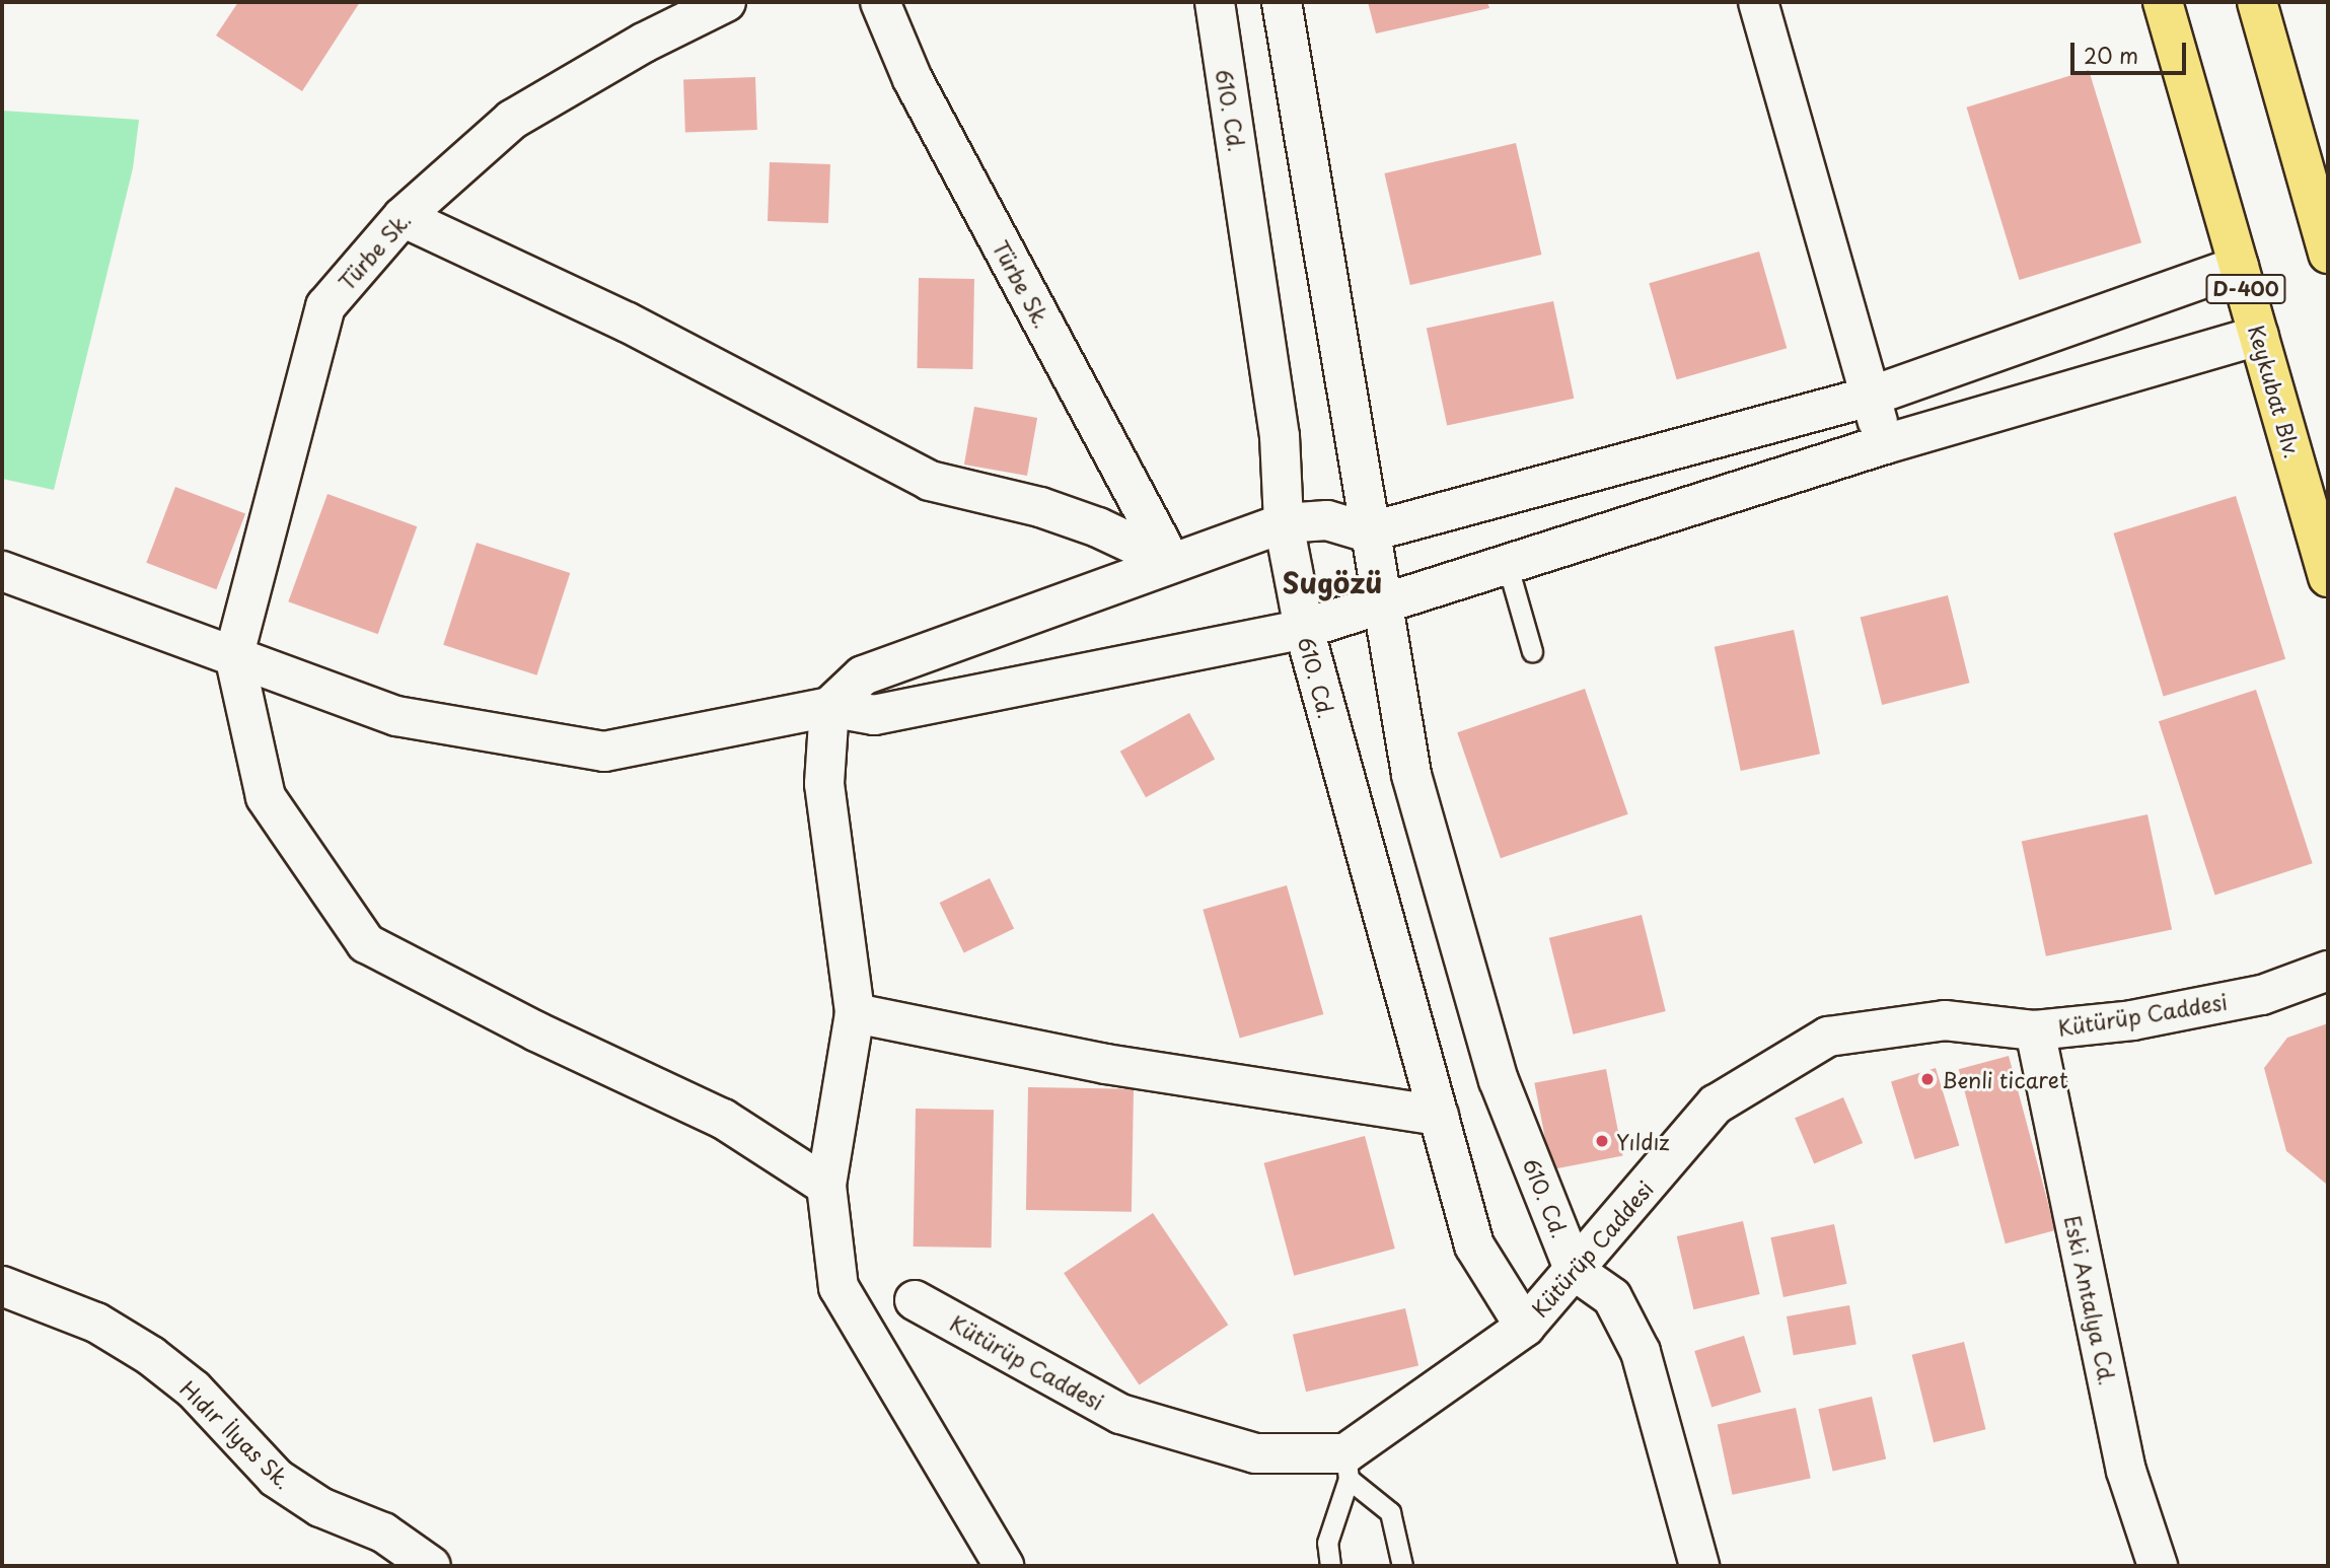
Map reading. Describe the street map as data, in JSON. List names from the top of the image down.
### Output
{
  "streets": {
    "highway": ["D-400", "Keykubat Blv."],
    "street": [
      "610. Cd.",
      "Türbe Sk.",
      "Kütürüp Caddesi",
      "Eski Antalya Cd.",
      "Hıdır İlyas Sk."
    ]
  },
  "crossings": [
    ["610. Cd.", "Kütürüp Caddesi"],
    ["Kütürüp Caddesi", "Eski Antalya Cd."]
  ],
  "districts": ["Sugözü"],
  "places": ["Benli ticaret", "Yıldız"],
  "scale_bar": "20 m"
}
